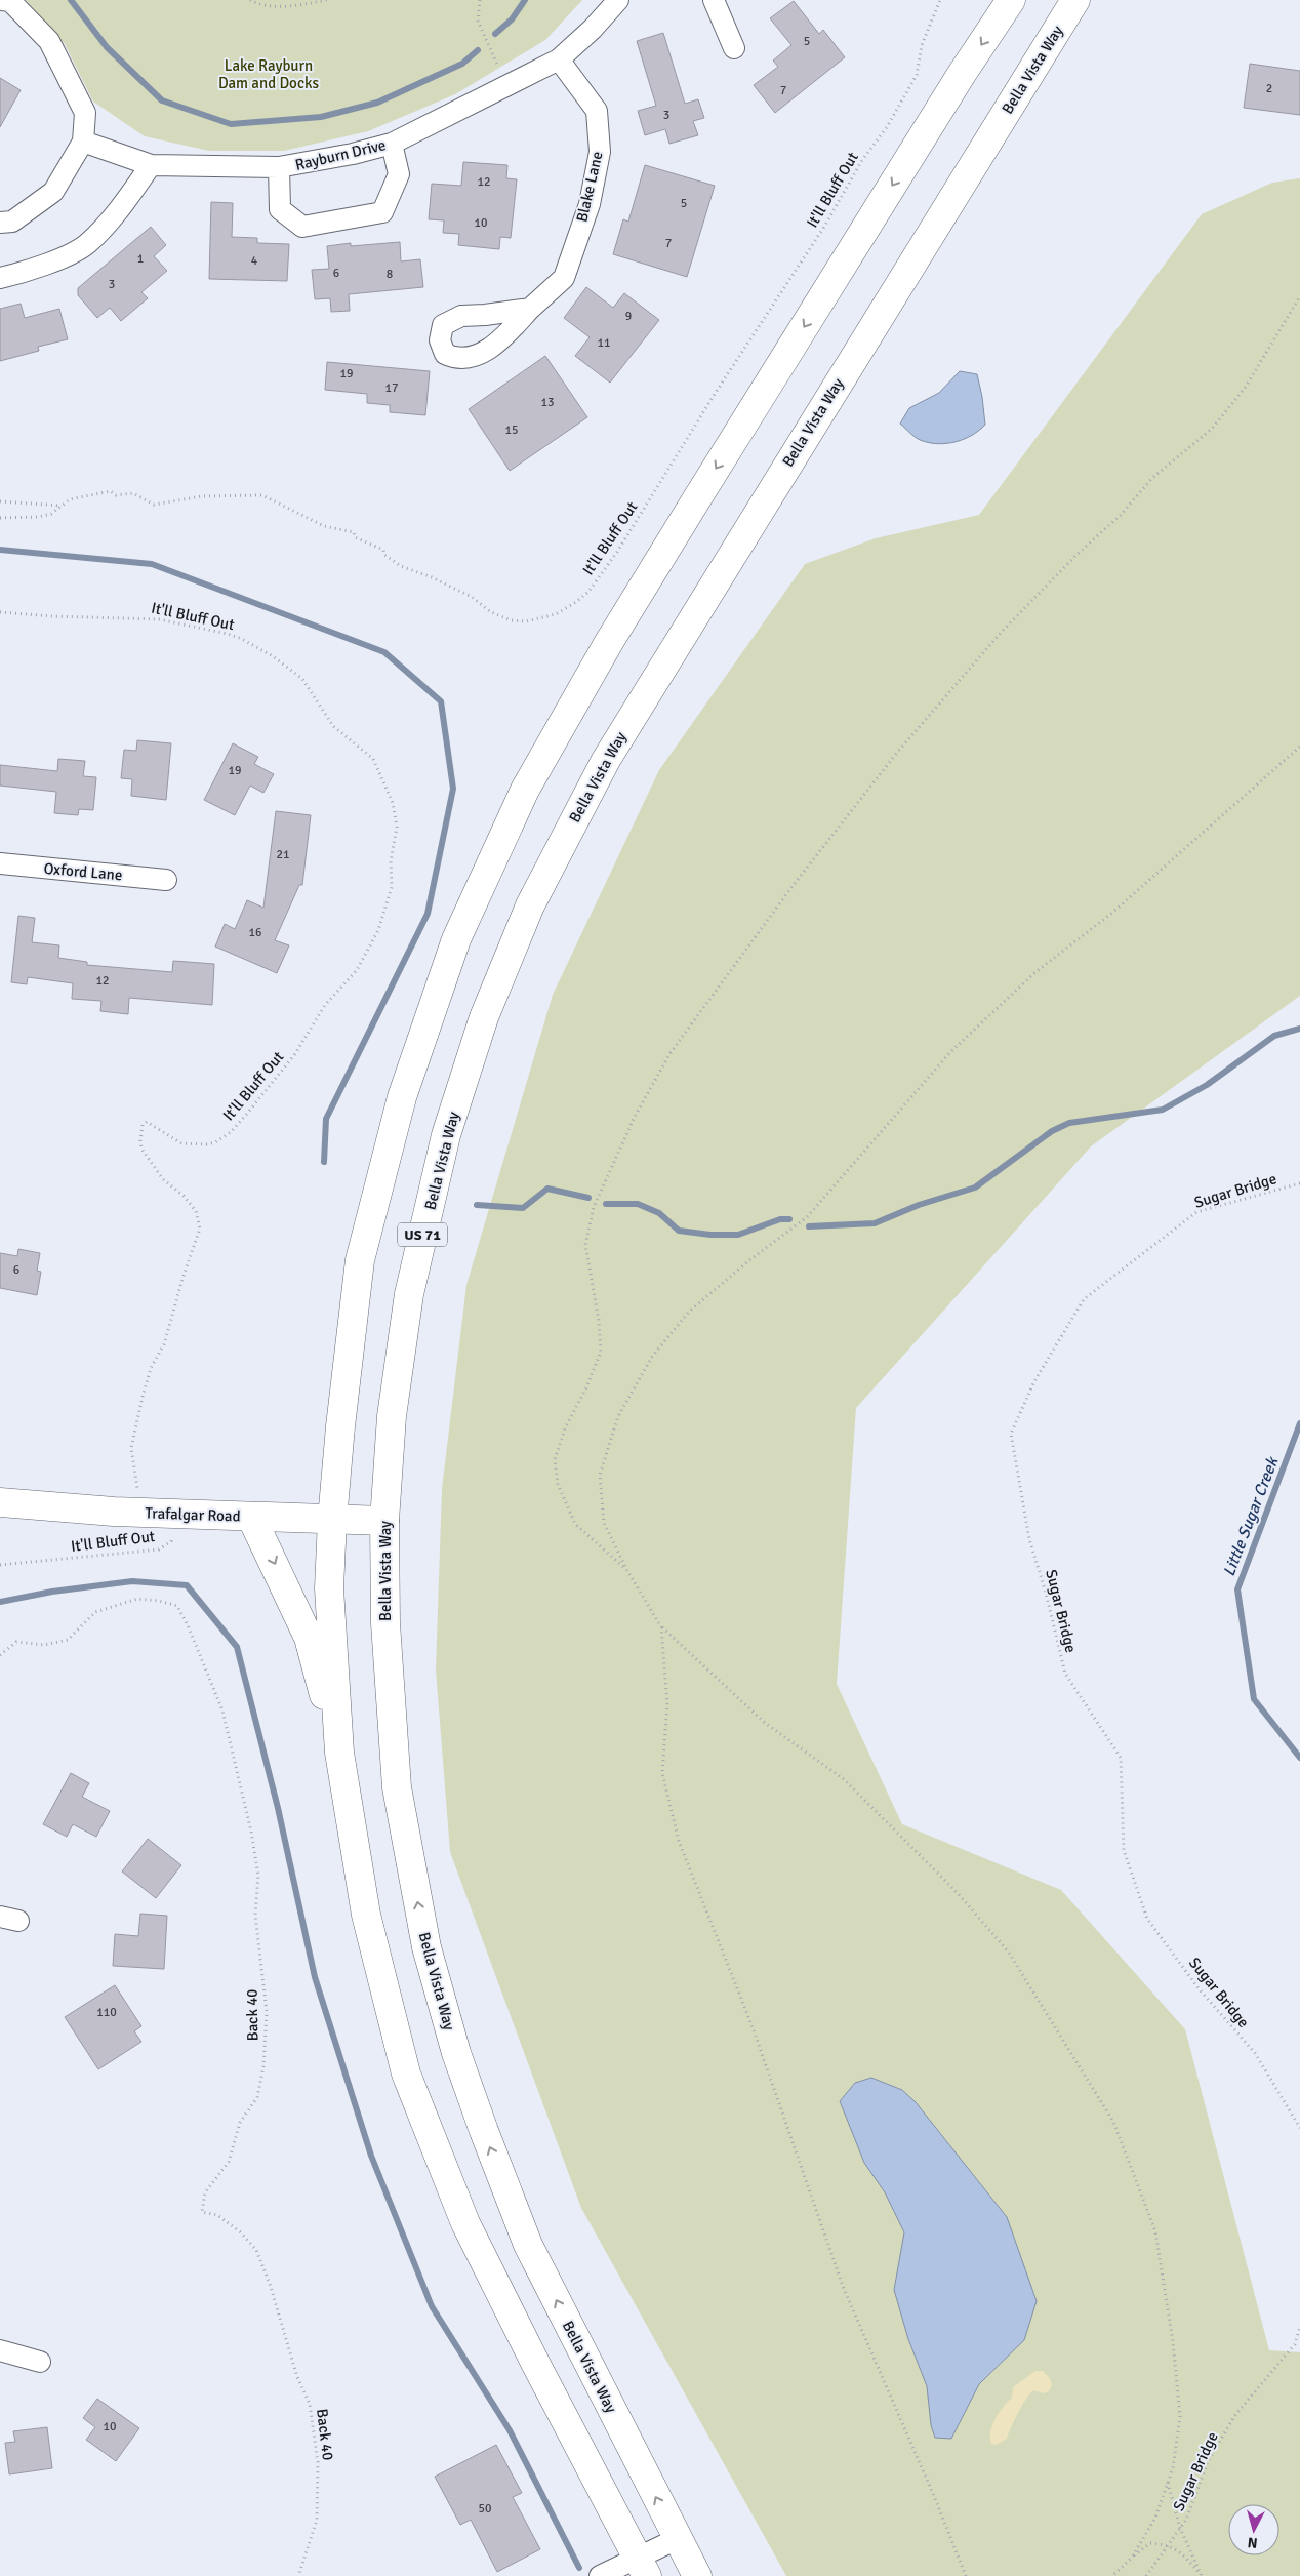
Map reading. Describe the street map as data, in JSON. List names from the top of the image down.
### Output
{
  "streets": {
    "main road": ["Bella Vista Way", "US 71", "Trafalgar Road"],
    "street": ["Rayburn Drive", "Blake Lane", "Oxford Lane"],
    "path": ["It'll Bluff Out", "Sugar Bridge", "Back 40"]
  },
  "crossings": [
    ["Bella Vista Way", "Trafalgar Road"],
    ["Rayburn Drive", "Blake Lane"],
    ["It'll Bluff Out", "Trafalgar Road"]
  ],
  "water": ["Little Sugar Creek"],
  "parks": ["Lake Rayburn Dam and Docks"],
  "house_numbers": [
    "5",
    "2",
    "7",
    "3",
    "12",
    "5",
    "10",
    "7",
    "1",
    "4",
    "6",
    "8",
    "3",
    "9",
    "11",
    "19",
    "17",
    "13",
    "15",
    "19",
    "21",
    "16",
    "12",
    "6",
    "110",
    "10",
    "50"
  ],
  "north": "bottom"
}
